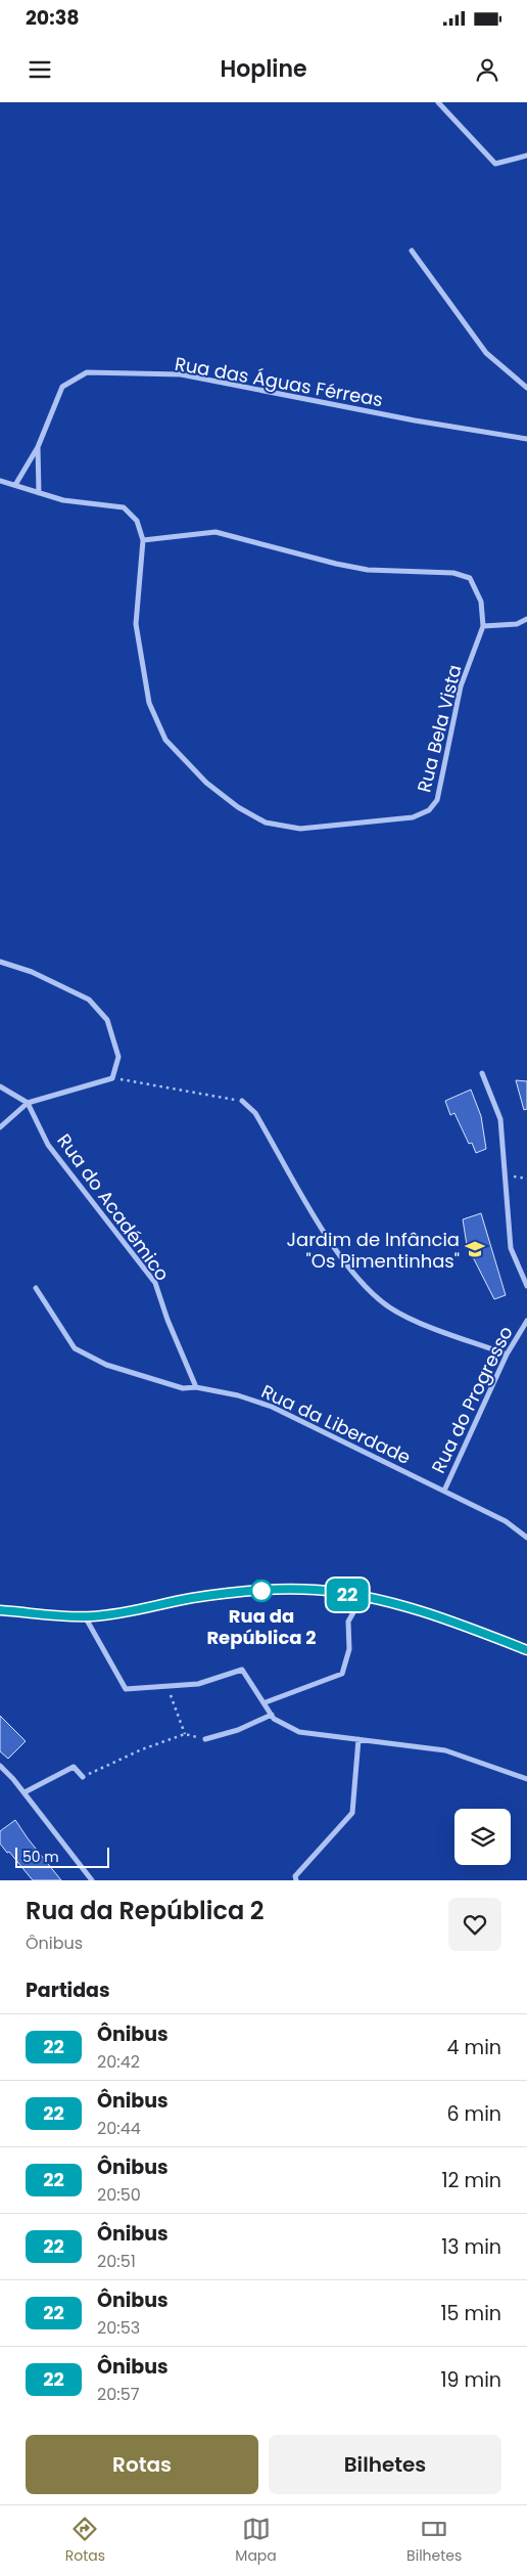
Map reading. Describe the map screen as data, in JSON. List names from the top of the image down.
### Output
{
  "streets": {
    "street": [
      "Rua das Águas Férreas",
      "Rua Bela Vista",
      "Rua do Académico",
      "Rua do Progresso",
      "Rua da Liberdade"
    ]
  },
  "crossings": [
    ["Rua do Académico", "Rua da Liberdade"],
    ["Rua do Progresso", "Rua da Liberdade"]
  ],
  "places": {
    "school or university": ["Jardim de Infância \"Os Pimentinhas\""],
    "other": ["Rua da República 2"]
  },
  "lines": ["bus line 22"],
  "scale_bar": "50 m",
  "page": {
    "status": "20:38",
    "header": "Hopline",
    "on_map": "22",
    "scale": "50 m",
    "heading": [
      ["Rua da República 2", "Ônibus"],
      "Partidas"
    ],
    "list": [
      {
        "mark": "22",
        "name": "Ônibus",
        "note": "20:42",
        "value": "4 min"
      },
      {
        "mark": "22",
        "name": "Ônibus",
        "note": "20:44",
        "value": "6 min"
      },
      {
        "mark": "22",
        "name": "Ônibus",
        "note": "20:50",
        "value": "12 min"
      },
      {
        "mark": "22",
        "name": "Ônibus",
        "note": "20:51",
        "value": "13 min"
      },
      {
        "mark": "22",
        "name": "Ônibus",
        "note": "20:53",
        "value": "15 min"
      },
      {
        "mark": "22",
        "name": "Ônibus",
        "note": "20:57",
        "value": "19 min"
      }
    ],
    "buttons": ["Rotas", "Bilhetes"],
    "tabs": ["Rotas", "Mapa", "Bilhetes"]
  }
}
